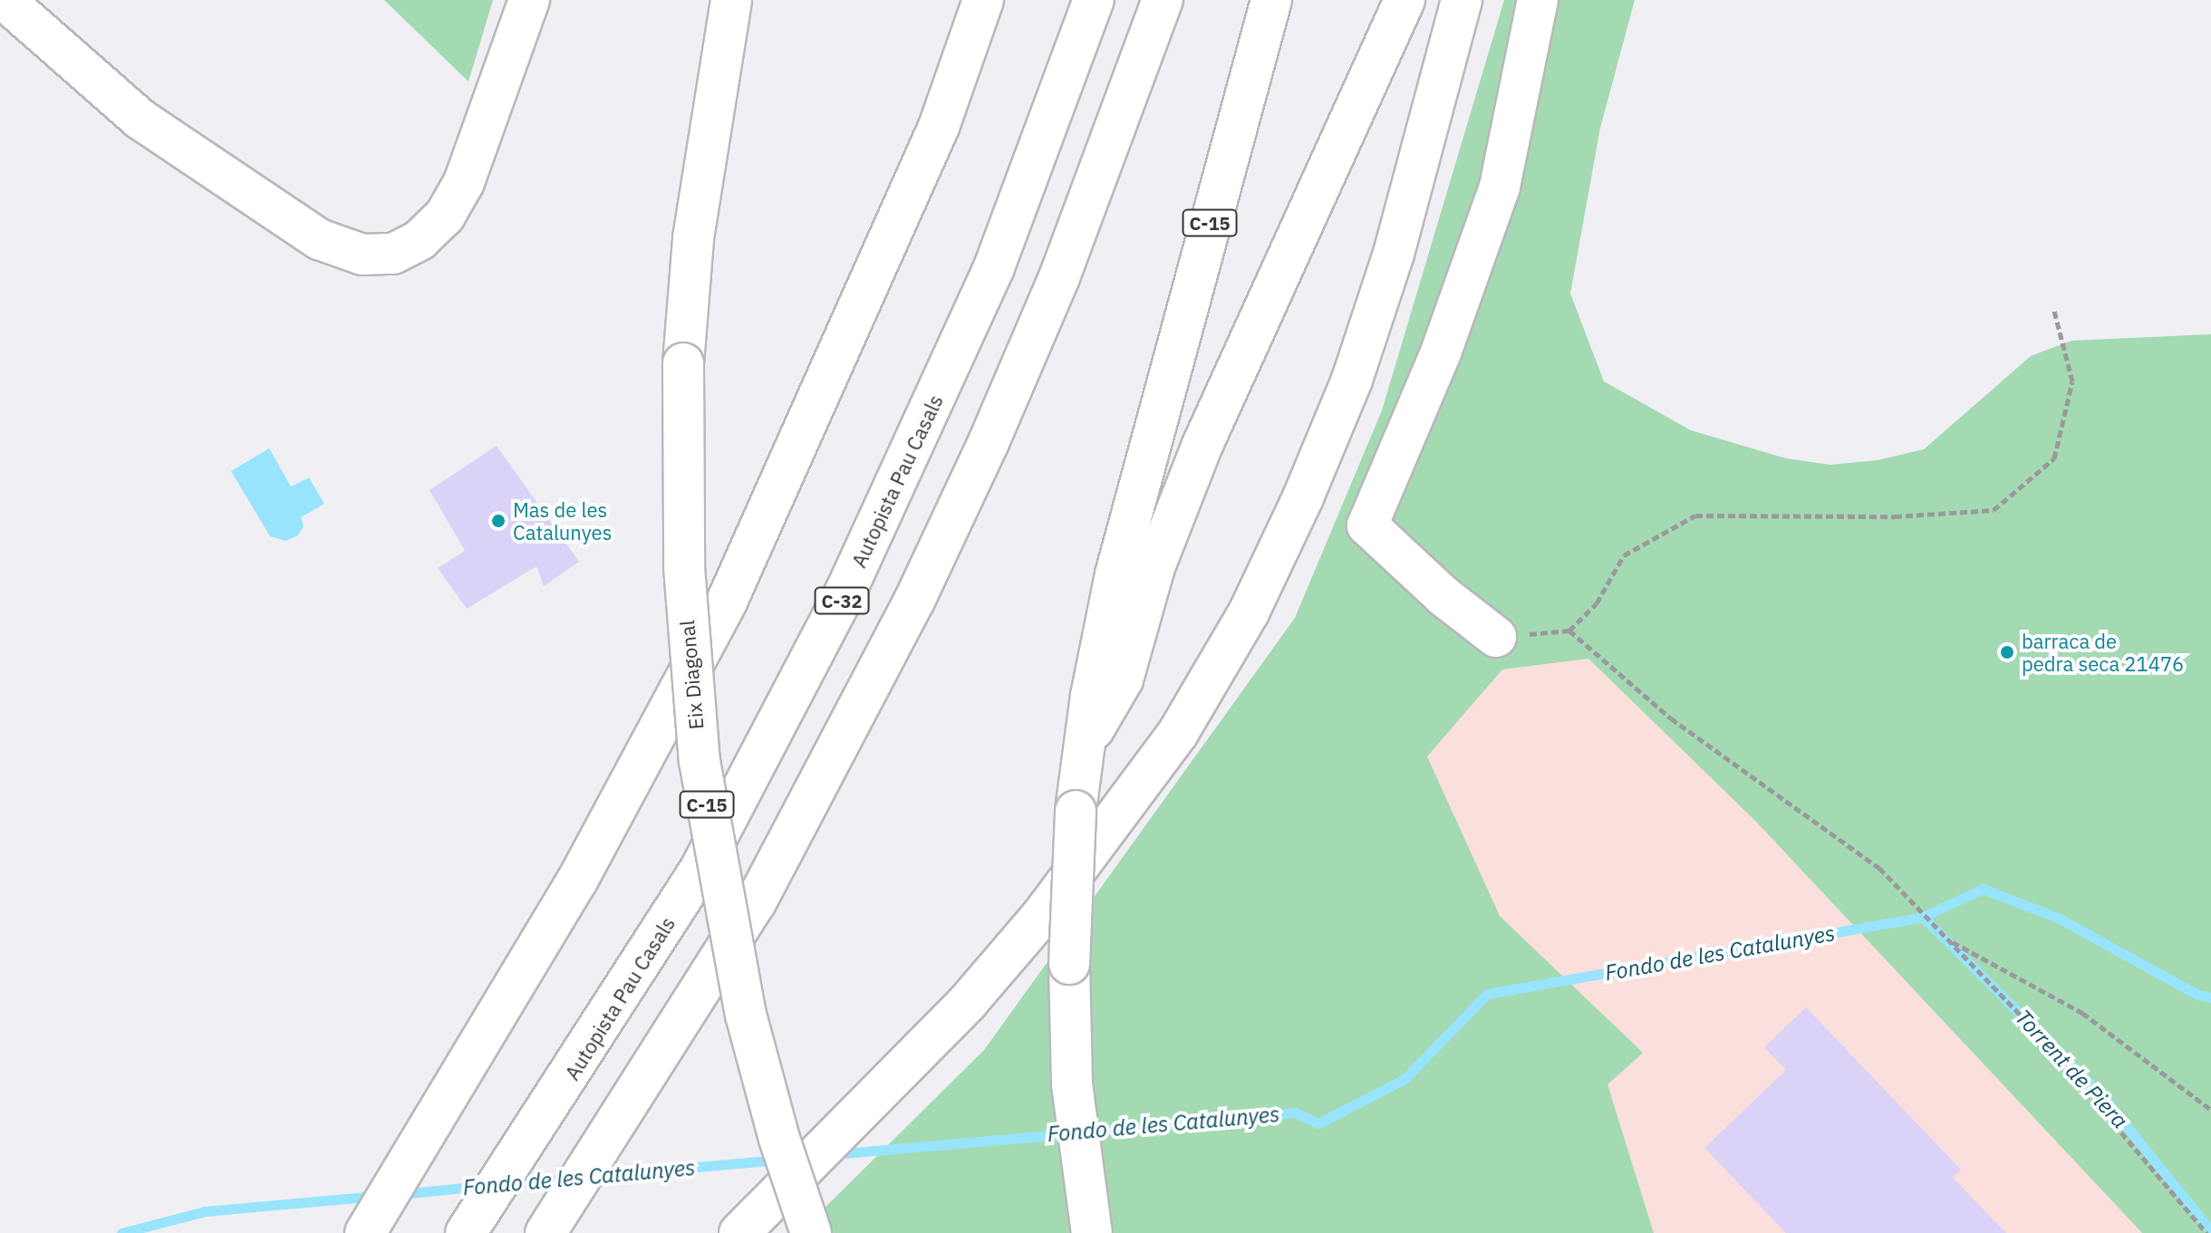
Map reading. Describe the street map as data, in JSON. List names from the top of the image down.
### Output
{
  "streets": {
    "main road": [
      "C-15",
      "Autopista Pau Casals",
      "C-32",
      "Eix Diagonal"
    ]
  },
  "crossings": [
    ["C-15", "Eix Diagonal"]
  ],
  "water": ["Fondo de les Catalunyes", "Torrent de Piera"],
  "places": ["Mas de les Catalunyes", "barraca de pedra seca 21476"]
}
